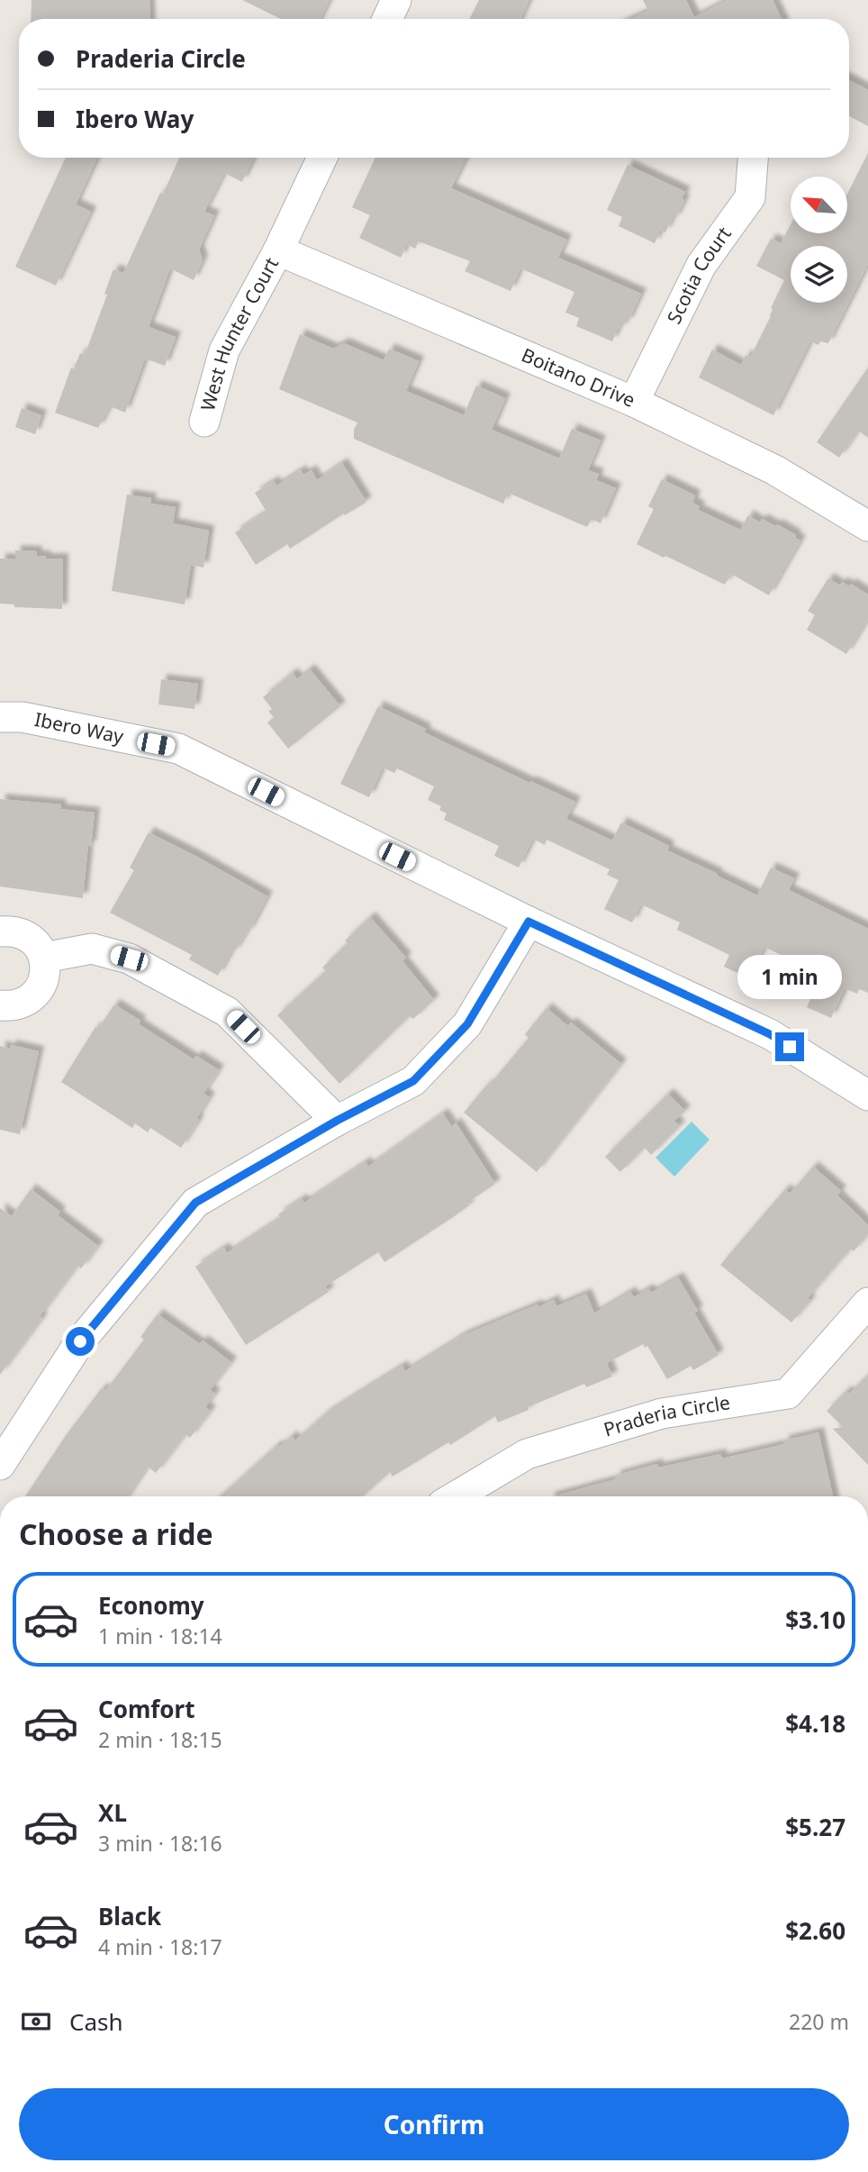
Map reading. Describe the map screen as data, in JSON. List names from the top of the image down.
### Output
{
  "streets": {
    "street": [
      "Scotia Court",
      "West Hunter Court",
      "Boitano Drive",
      "Ibero Way",
      "Praderia Circle"
    ]
  },
  "crossings": [
    ["Scotia Court", "Boitano Drive"],
    ["West Hunter Court", "Boitano Drive"]
  ],
  "north": "top left",
  "page": {
    "banner": ["Praderia Circle", "Ibero Way"],
    "bubble": "1 min",
    "heading": "Choose a ride",
    "list": [
      {
        "name": "Economy",
        "note": "1 min · 18:14",
        "value": "$3.10"
      },
      {
        "name": "Comfort",
        "note": "2 min · 18:15",
        "value": "$4.18"
      },
      {
        "name": "XL",
        "note": "3 min · 18:16",
        "value": "$5.27"
      },
      {
        "name": "Black",
        "note": "4 min · 18:17",
        "value": "$2.60"
      }
    ],
    "pay": ["Cash", "220 m"],
    "buttons": "Confirm"
  }
}
